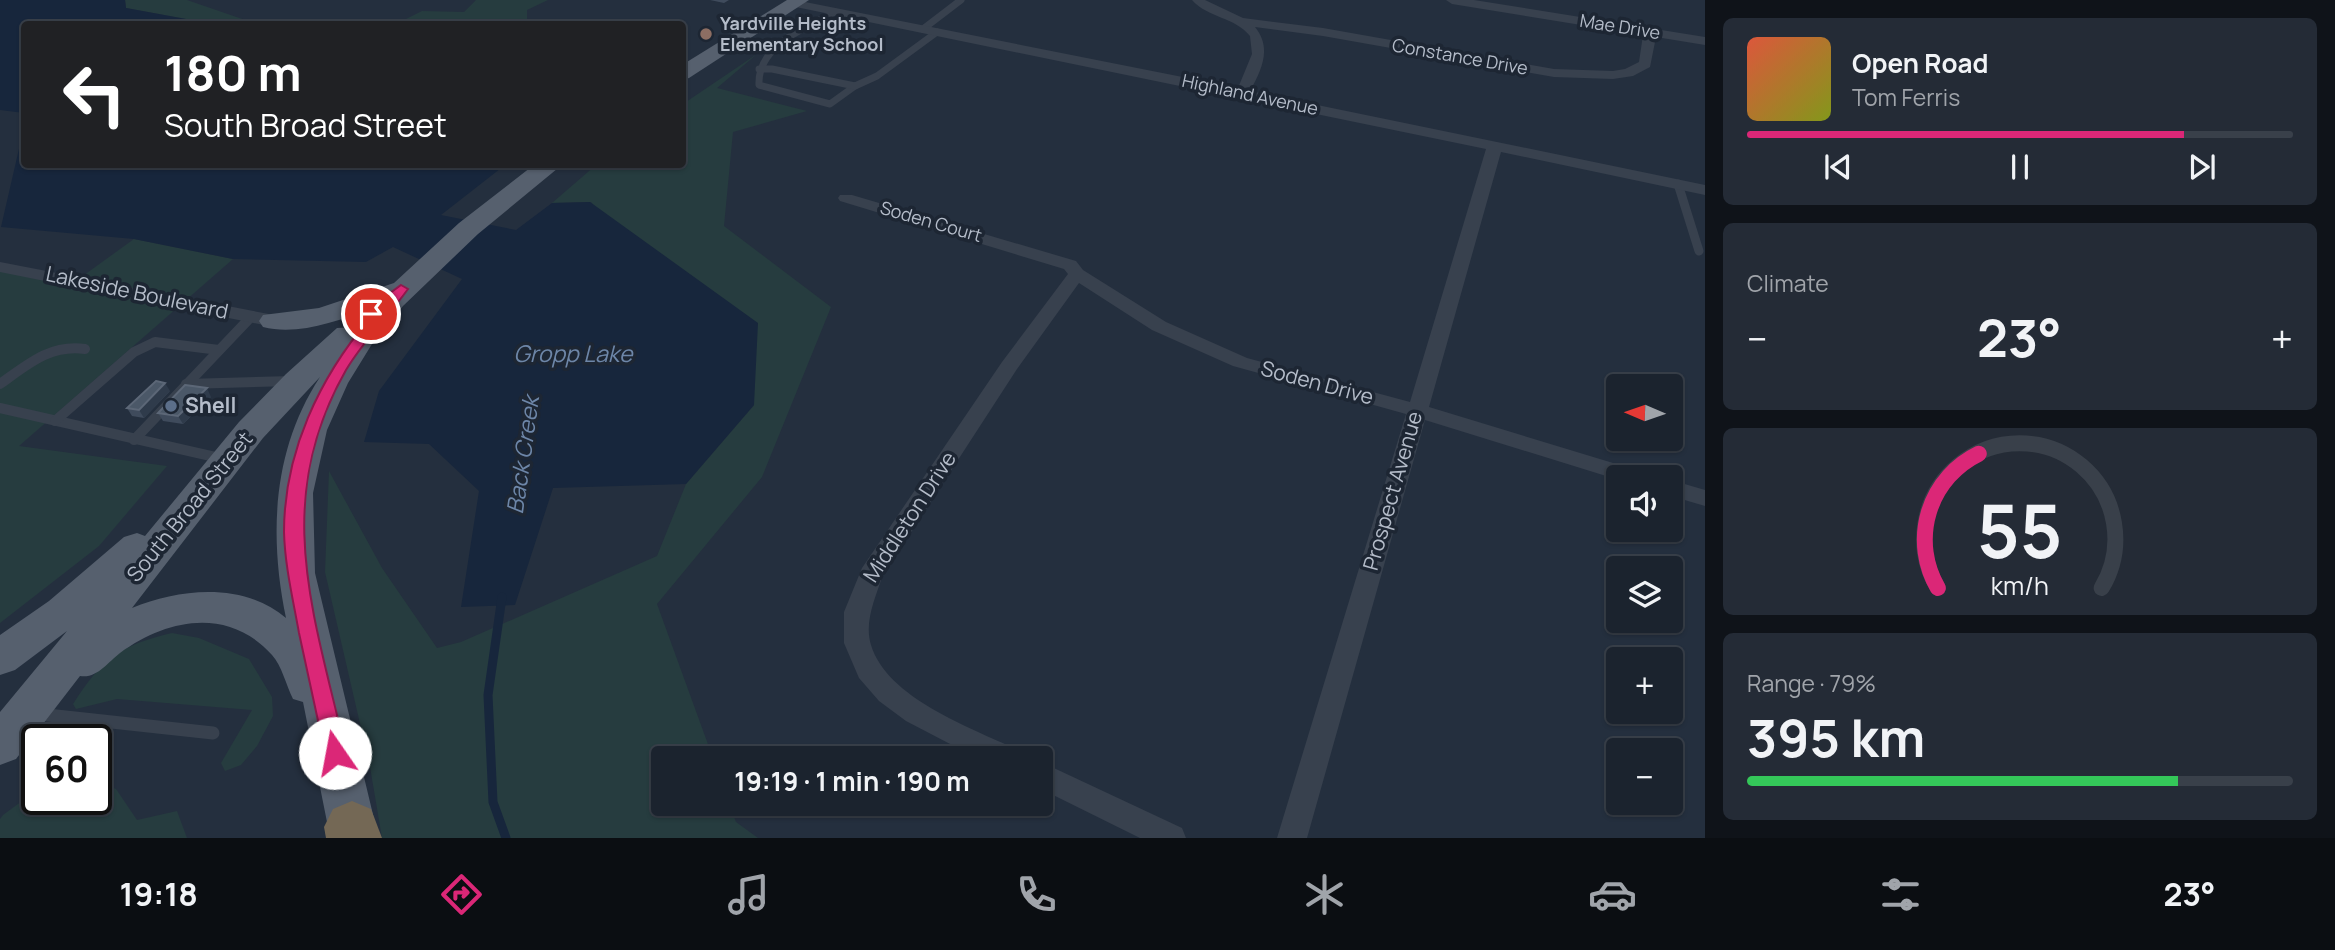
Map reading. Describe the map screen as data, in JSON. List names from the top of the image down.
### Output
{
  "streets": {
    "main road": ["South Broad Street"],
    "street": [
      "Mae Drive",
      "Constance Drive",
      "Highland Avenue",
      "Soden Court",
      "Lakeside Boulevard",
      "Soden Drive",
      "Prospect Avenue",
      "Middleton Drive"
    ]
  },
  "crossings": [
    ["Mae Drive", "Constance Drive"],
    ["Highland Avenue", "Prospect Avenue"],
    ["Soden Court", "Soden Drive"],
    ["Soden Drive", "Prospect Avenue"],
    ["Soden Drive", "Middleton Drive"]
  ],
  "water": ["Gropp Lake", "Back Creek"],
  "places": ["Yardville Heights Elementary School", "Shell"],
  "north": "left",
  "page": {
    "turn": ["180 m", "South Broad Street"],
    "song": ["Open Road", "Tom Ferris"],
    "tile": [
      "Climate",
      ["Range · 79%", "395 km"]
    ],
    "heat": ["−", "23°", "+"],
    "map_buttons": ["+", "−"],
    "limit": "60",
    "trip": "19:19 · 1 min · 190 m",
    "tabs": ["19:18", "23°"],
    "gauge": ["55", "km/h"]
  }
}
